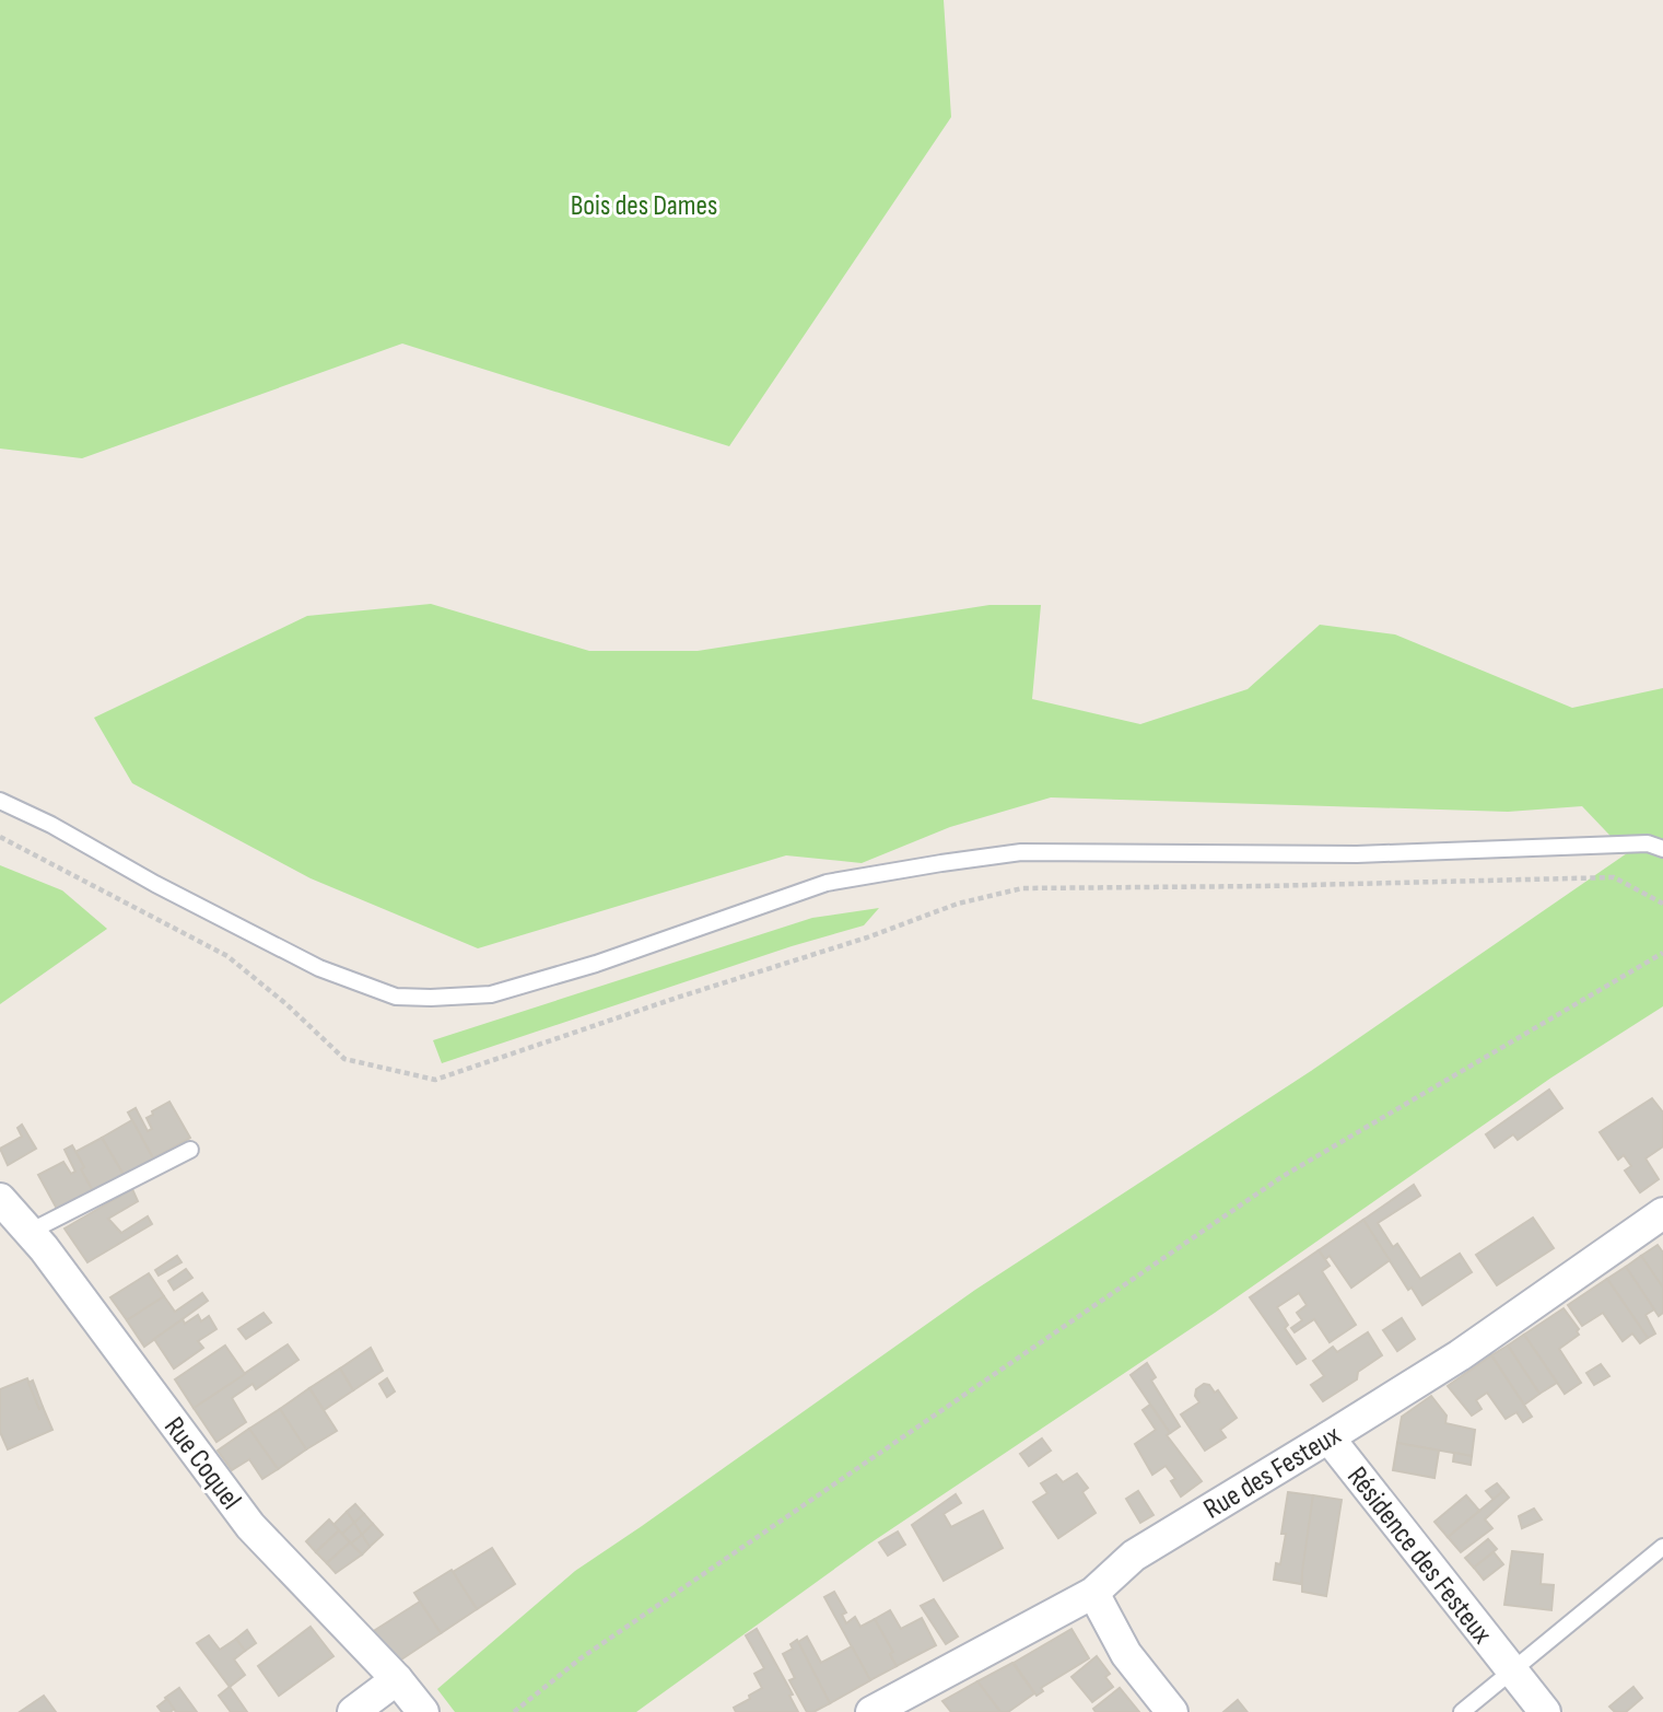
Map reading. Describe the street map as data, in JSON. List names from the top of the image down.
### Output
{
  "streets": {
    "street": ["Rue Coquel", "Rue des Festeux", "Résidence des Festeux"]
  },
  "crossings": [
    ["Rue des Festeux", "Résidence des Festeux"]
  ],
  "parks": ["Bois des Dames"]
}
